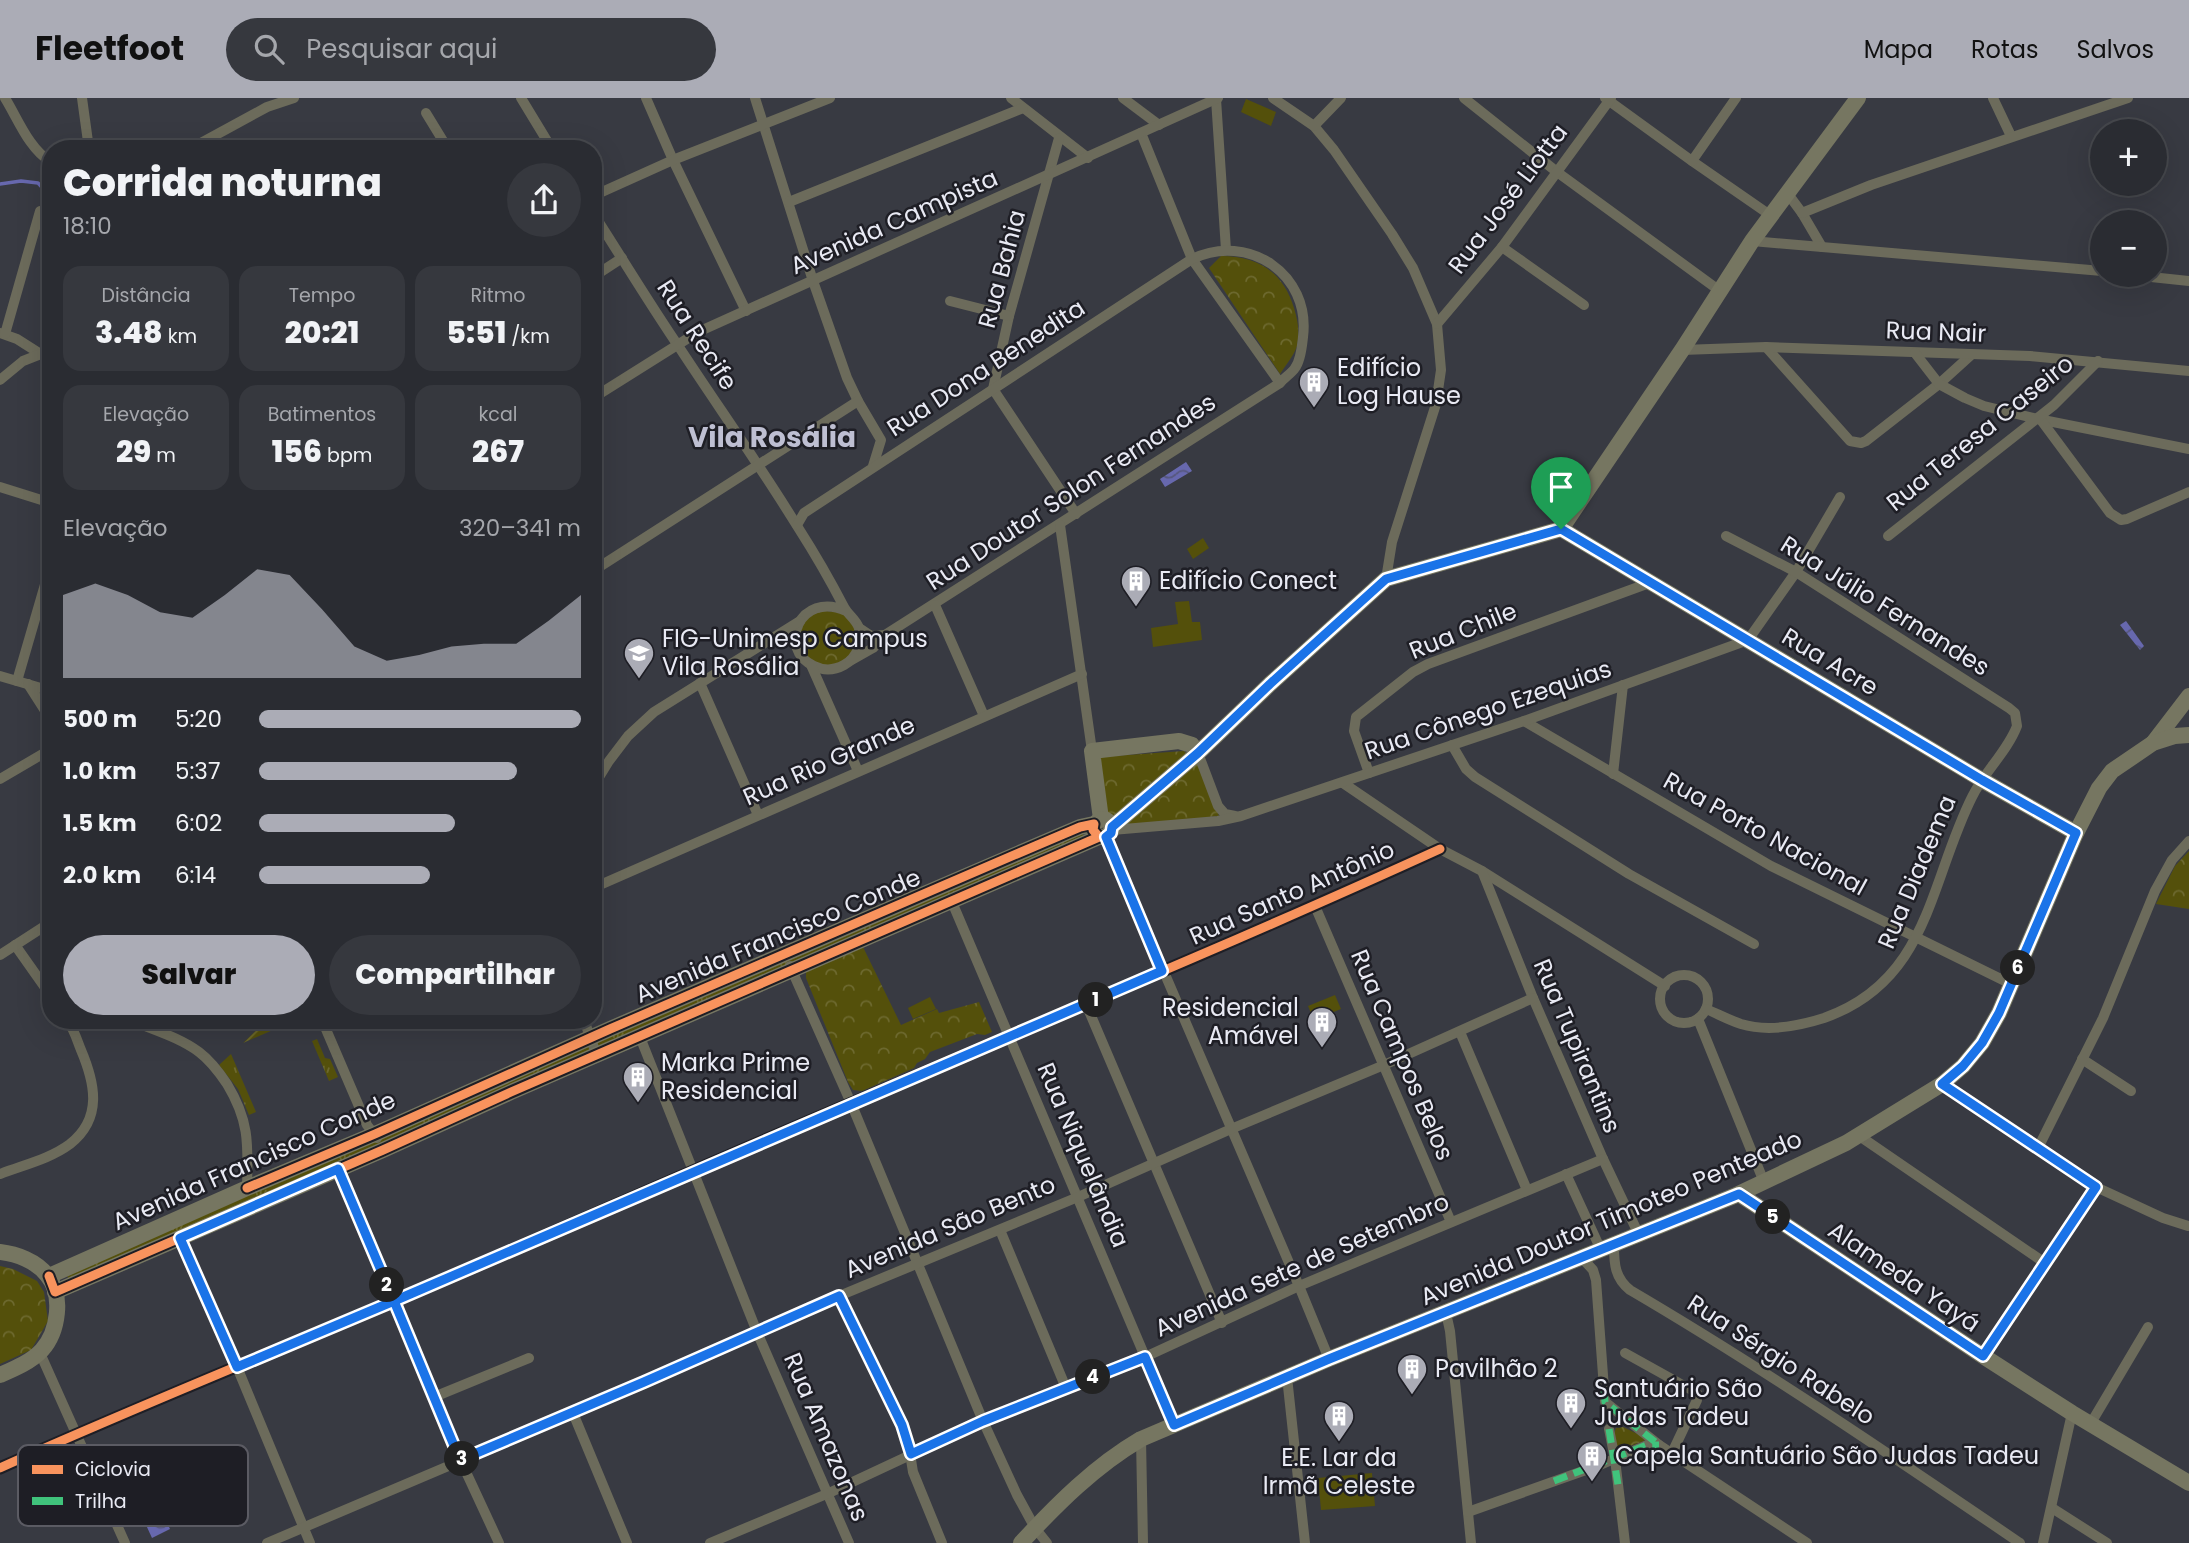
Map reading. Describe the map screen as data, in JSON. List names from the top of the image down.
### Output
{
  "streets": {
    "street": [
      "Rua José Liotta",
      "Avenida Campista",
      "Rua Bahia",
      "Rua Nair",
      "Rua Recife",
      "Rua Dona Benedita",
      "Rua Teresa Caseiro",
      "Rua Doutor Solon Fernandes",
      "Rua Júlio Fernandes",
      "Rua Chile",
      "Rua Acre",
      "Rua Cônego Ezequias",
      "Rua Rio Grande",
      "Rua Porto Nacional",
      "Rua Diadema",
      "Rua Santo Antônio",
      "Avenida Francisco Conde",
      "Rua Tupirantins",
      "Rua Campos Belos",
      "Rua Niquelândia",
      "Avenida Doutor Timoteo Penteado",
      "Avenida São Bento",
      "Avenida Sete de Setembro",
      "Alameda Yayá",
      "Rua Sérgio Rabelo",
      "Rua Amazonas"
    ]
  },
  "crossings": [
    ["Avenida Campista", "Rua Bahia"],
    ["Avenida Campista", "Rua Recife"],
    ["Rua Bahia", "Rua Dona Benedita"],
    ["Rua Nair", "Rua Teresa Caseiro"],
    ["Rua Recife", "Rua Dona Benedita"],
    ["Rua Recife", "Rua Doutor Solon Fernandes"],
    ["Rua Júlio Fernandes", "Rua Diadema"],
    ["Rua Chile", "Rua Acre"],
    ["Rua Chile", "Rua Cônego Ezequias"],
    ["Rua Acre", "Rua Cônego Ezequias"],
    ["Rua Acre", "Rua Diadema"],
    ["Rua Acre", "Avenida Doutor Timoteo Penteado"],
    ["Rua Cônego Ezequias", "Rua Porto Nacional"],
    ["Rua Cônego Ezequias", "Avenida Francisco Conde"],
    ["Rua Porto Nacional", "Rua Diadema"],
    ["Rua Porto Nacional", "Avenida Doutor Timoteo Penteado"],
    ["Rua Santo Antônio", "Rua Campos Belos"],
    ["Rua Santo Antônio", "Rua Niquelândia"],
    ["Rua Santo Antônio", "Rua Amazonas"],
    ["Avenida Francisco Conde", "Rua Niquelândia"],
    ["Avenida Francisco Conde", "Rua Amazonas"],
    ["Rua Tupirantins", "Avenida Doutor Timoteo Penteado"],
    ["Rua Tupirantins", "Avenida São Bento"],
    ["Rua Tupirantins", "Avenida Sete de Setembro"],
    ["Rua Campos Belos", "Avenida São Bento"],
    ["Rua Campos Belos", "Avenida Sete de Setembro"],
    ["Rua Niquelândia", "Avenida Doutor Timoteo Penteado"],
    ["Rua Niquelândia", "Avenida São Bento"],
    ["Rua Niquelândia", "Avenida Sete de Setembro"],
    ["Avenida Doutor Timoteo Penteado", "Alameda Yayá"],
    ["Avenida São Bento", "Rua Amazonas"],
    ["Avenida Sete de Setembro", "Rua Amazonas"]
  ],
  "districts": ["Vila Rosália"],
  "places": {
    "building": [
      "Edifício Log Hause",
      "Edifício Conect",
      "Residencial Amável",
      "Marka Prime Residencial",
      "Pavilhão 2",
      "Santuário São Judas Tadeu",
      "E.E. Lar da Irmã Celeste",
      "Capela Santuário São Judas Tadeu"
    ],
    "school or university": ["FIG-Unimesp Campus Vila Rosália"]
  },
  "legend": ["Ciclovia", "Trilha"],
  "page": {
    "header": "Fleetfoot",
    "search": "Pesquisar aqui",
    "nav": ["Mapa", "Rotas", "Salvos"],
    "map_buttons": ["+", "−"],
    "heading": ["Corrida noturna", "18:10"],
    "stats": [
      ["Distância", "3.48 km"],
      ["Tempo", "20:21"],
      ["Ritmo", "5:51 /km"],
      ["Elevação", "29 m"],
      ["Batimentos", "156 bpm"],
      ["kcal", "267"]
    ],
    "chart": ["Elevação", "320–341 m"],
    "list": [
      {
        "name": "500 m",
        "note": "5:20"
      },
      {
        "name": "1.0 km",
        "note": "5:37"
      },
      {
        "name": "1.5 km",
        "note": "6:02"
      },
      {
        "name": "2.0 km",
        "note": "6:14"
      }
    ],
    "buttons": ["Salvar", "Compartilhar"],
    "pins": [
      "6",
      "1",
      "5",
      "2",
      "4",
      "3"
    ]
  }
}
